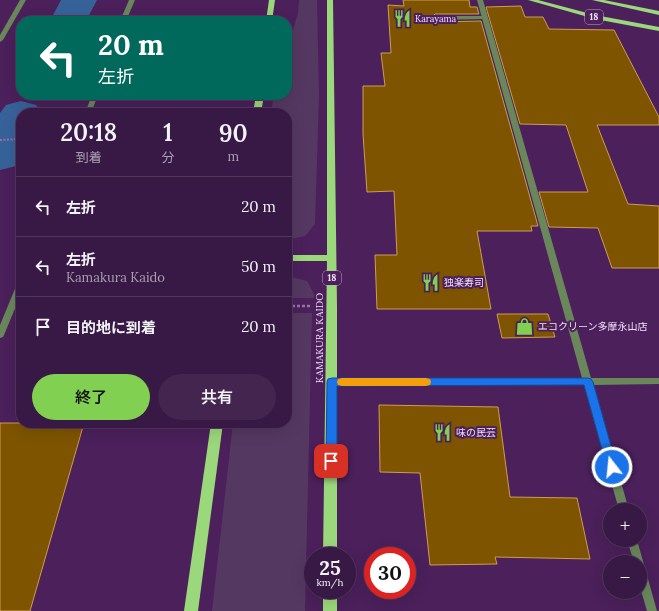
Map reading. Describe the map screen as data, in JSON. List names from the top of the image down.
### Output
{
  "streets": {
    "main road": ["18", "KAMAKURA KAIDO"]
  },
  "places": {
    "restaurant": ["Karayama", "独楽寿司", "味の民芸"],
    "shop": ["エコクリーン多摩永山店"]
  },
  "page": {
    "turn": ["20 m", "左折"],
    "eta": [
      "20:18",
      "到着",
      "1",
      "分",
      "90",
      "m"
    ],
    "list": [
      {
        "name": "左折",
        "value": "20 m"
      },
      {
        "name": "左折",
        "note": "Kamakura Kaido",
        "value": "50 m"
      },
      {
        "name": "目的地に到着",
        "value": "20 m"
      }
    ],
    "buttons": ["終了", "共有"],
    "map_buttons": ["+", "−"],
    "speed": "25 km/h",
    "limit": "30"
  }
}
